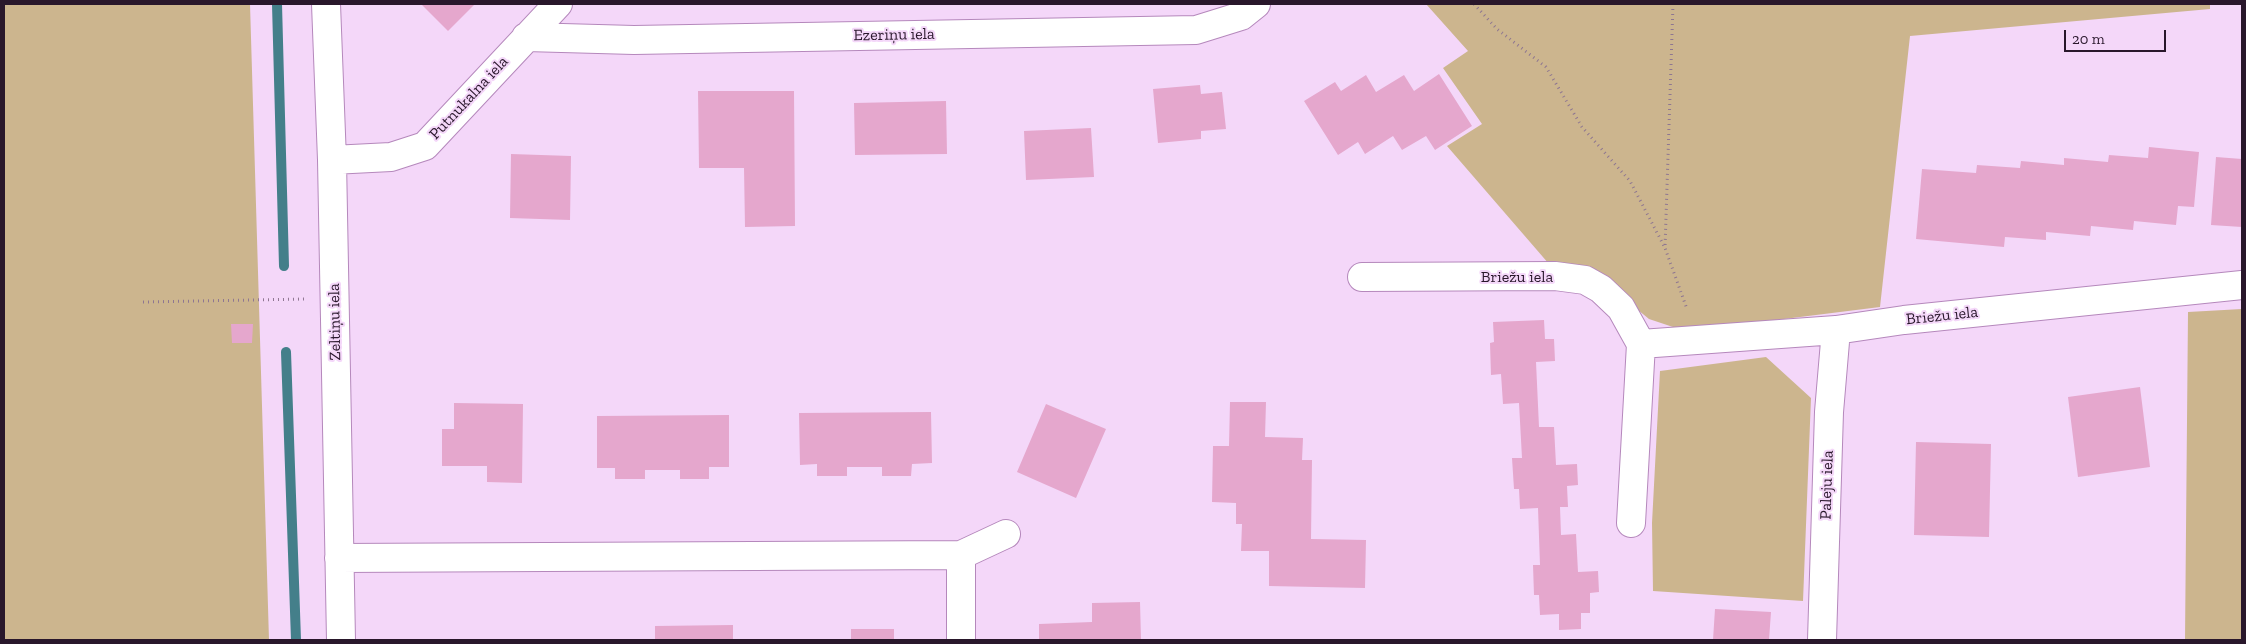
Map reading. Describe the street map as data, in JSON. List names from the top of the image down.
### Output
{
  "streets": {
    "street": [
      "Ezeriņu iela",
      "Putnukalna iela",
      "Briežu iela",
      "Zeltiņu iela",
      "Paleju iela"
    ]
  },
  "crossings": [
    ["Ezeriņu iela", "Putnukalna iela"],
    ["Putnukalna iela", "Zeltiņu iela"],
    ["Briežu iela", "Paleju iela"]
  ],
  "scale_bar": "20 m"
}
